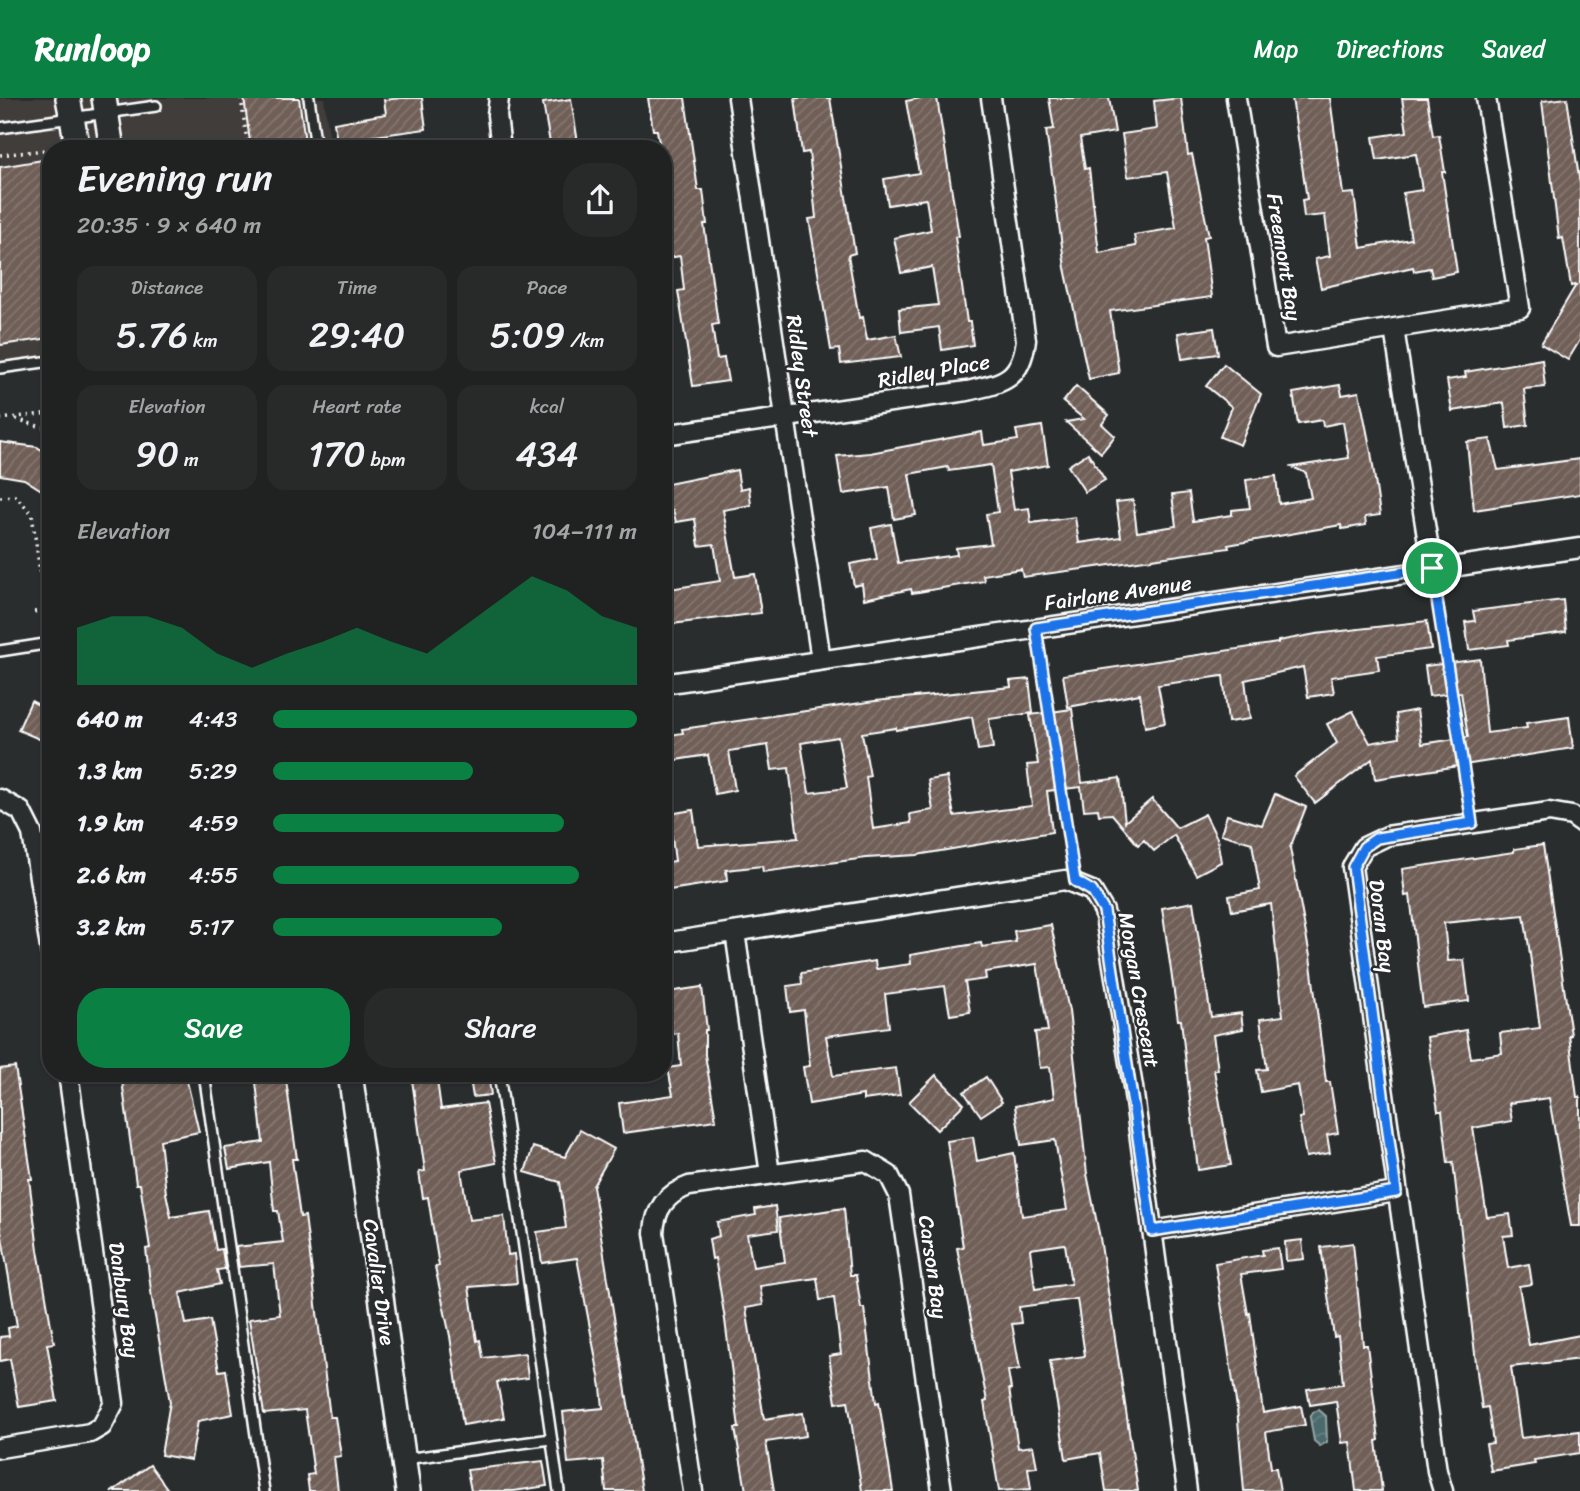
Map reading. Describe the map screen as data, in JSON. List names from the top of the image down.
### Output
{
  "streets": {
    "street": [
      "Freemont Bay",
      "Ridley Place",
      "Ridley Street",
      "Fairlane Avenue",
      "Doran Bay",
      "Morgan Crescent",
      "Carson Bay",
      "Cavalier Drive",
      "Danbury Bay"
    ]
  },
  "crossings": [
    ["Ridley Place", "Ridley Street"],
    ["Ridley Street", "Fairlane Avenue"]
  ],
  "page": {
    "header": "Runloop",
    "nav": ["Map", "Directions", "Saved"],
    "heading": ["Evening run", "20:35 · 9 × 640 m"],
    "stats": [
      ["Distance", "5.76 km"],
      ["Time", "29:40"],
      ["Pace", "5:09 /km"],
      ["Elevation", "90 m"],
      ["Heart rate", "170 bpm"],
      ["kcal", "434"]
    ],
    "chart": ["Elevation", "104–111 m"],
    "list": [
      {
        "name": "640 m",
        "note": "4:43"
      },
      {
        "name": "1.3 km",
        "note": "5:29"
      },
      {
        "name": "1.9 km",
        "note": "4:59"
      },
      {
        "name": "2.6 km",
        "note": "4:55"
      },
      {
        "name": "3.2 km",
        "note": "5:17"
      }
    ],
    "buttons": ["Save", "Share"]
  }
}
